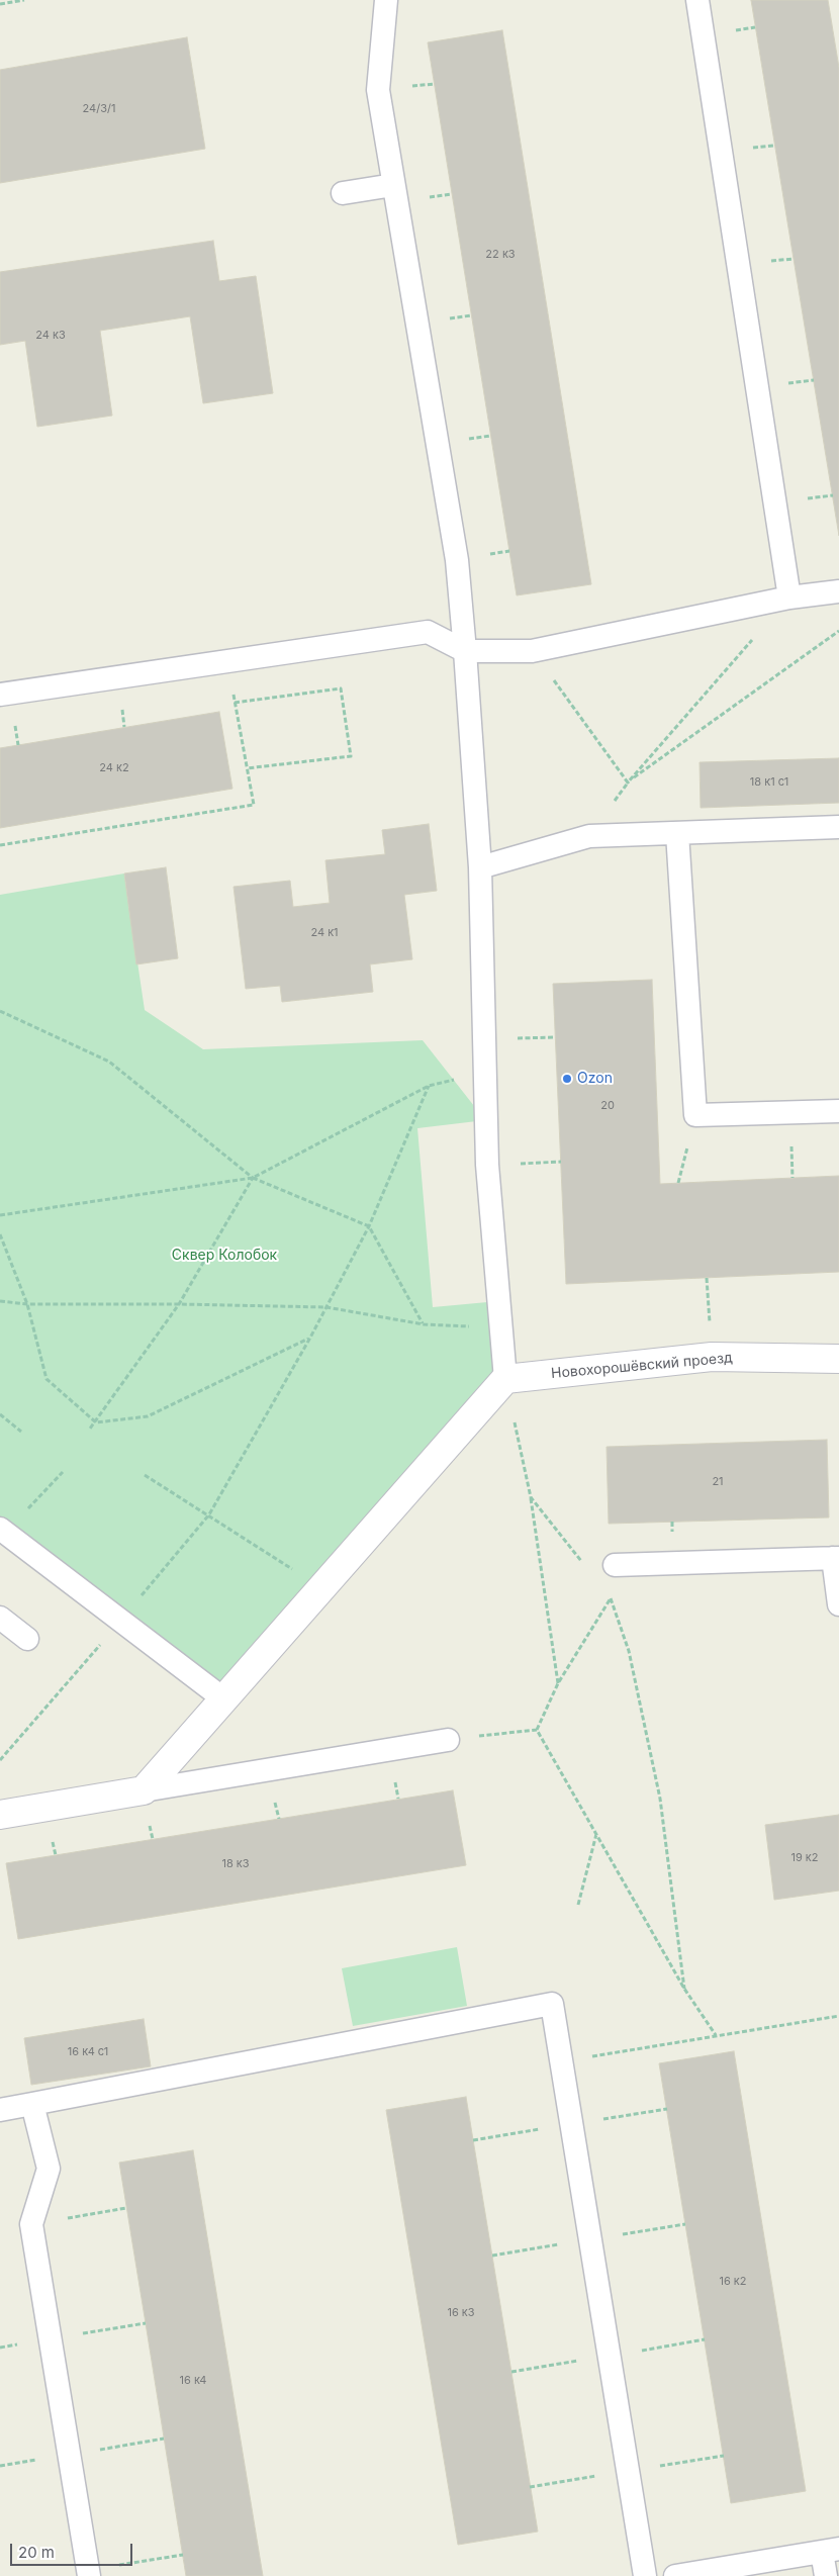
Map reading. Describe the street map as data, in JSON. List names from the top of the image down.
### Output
{
  "streets": {
    "street": ["Новохорошёвский проезд"]
  },
  "parks": ["Сквер Колобок"],
  "places": ["Ozon"],
  "house_numbers": [
    "24/3/1",
    "22 к3",
    "24 к3",
    "24 к2",
    "18 к1 с1",
    "24 к1",
    "20",
    "21",
    "19 к2",
    "18 к3",
    "16 к4 с1",
    "16 к2",
    "16 к3",
    "16 к4"
  ],
  "scale_bar": "20 m"
}
